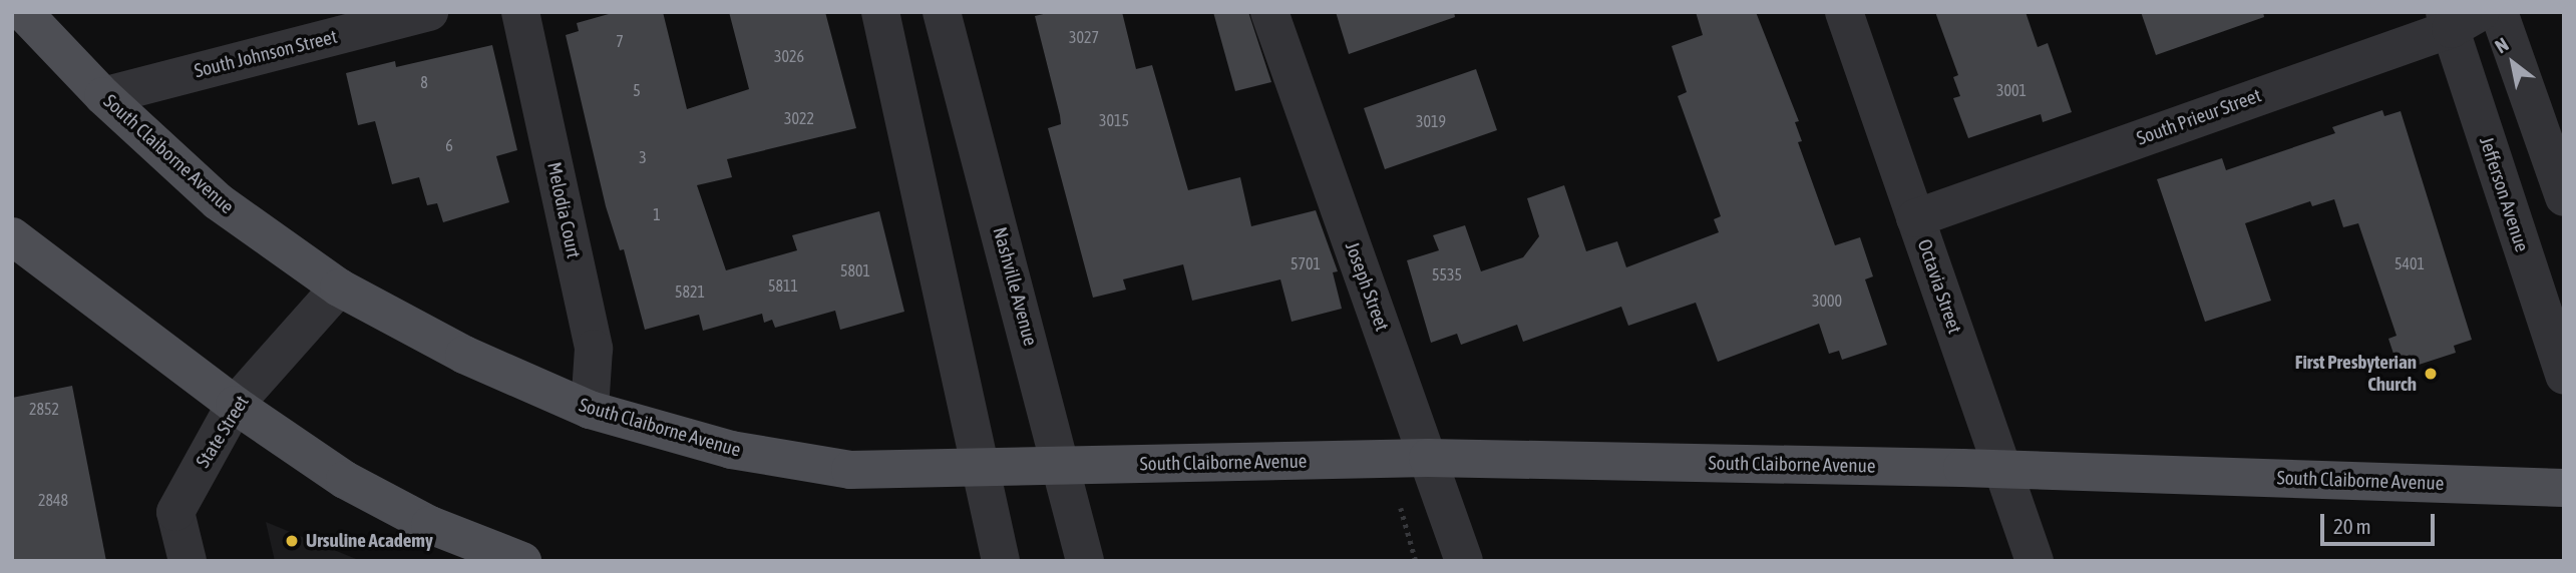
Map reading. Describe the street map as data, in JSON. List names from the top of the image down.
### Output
{
  "streets": {
    "main road": ["South Claiborne Avenue"],
    "street": [
      "South Johnson Street",
      "South Prieur Street",
      "Jefferson Avenue",
      "Melodia Court",
      "Nashville Avenue",
      "Joseph Street",
      "Octavia Street",
      "State Street"
    ]
  },
  "crossings": [
    ["South Johnson Street", "South Claiborne Avenue"],
    ["South Prieur Street", "Jefferson Avenue"],
    ["South Prieur Street", "Octavia Street"],
    ["South Claiborne Avenue", "Melodia Court"],
    ["South Claiborne Avenue", "Nashville Avenue"],
    ["South Claiborne Avenue", "Joseph Street"],
    ["South Claiborne Avenue", "Octavia Street"],
    ["South Claiborne Avenue", "State Street"]
  ],
  "places": ["First Presbyterian Church", "Ursuline Academy"],
  "house_numbers": [
    "3027",
    "7",
    "3026",
    "8",
    "5",
    "3001",
    "3022",
    "3015",
    "3019",
    "6",
    "3",
    "1",
    "5701",
    "5401",
    "5801",
    "5535",
    "5811",
    "5821",
    "3000",
    "2852",
    "2848"
  ],
  "scale_bar": "20 m",
  "north": "top left"
}
